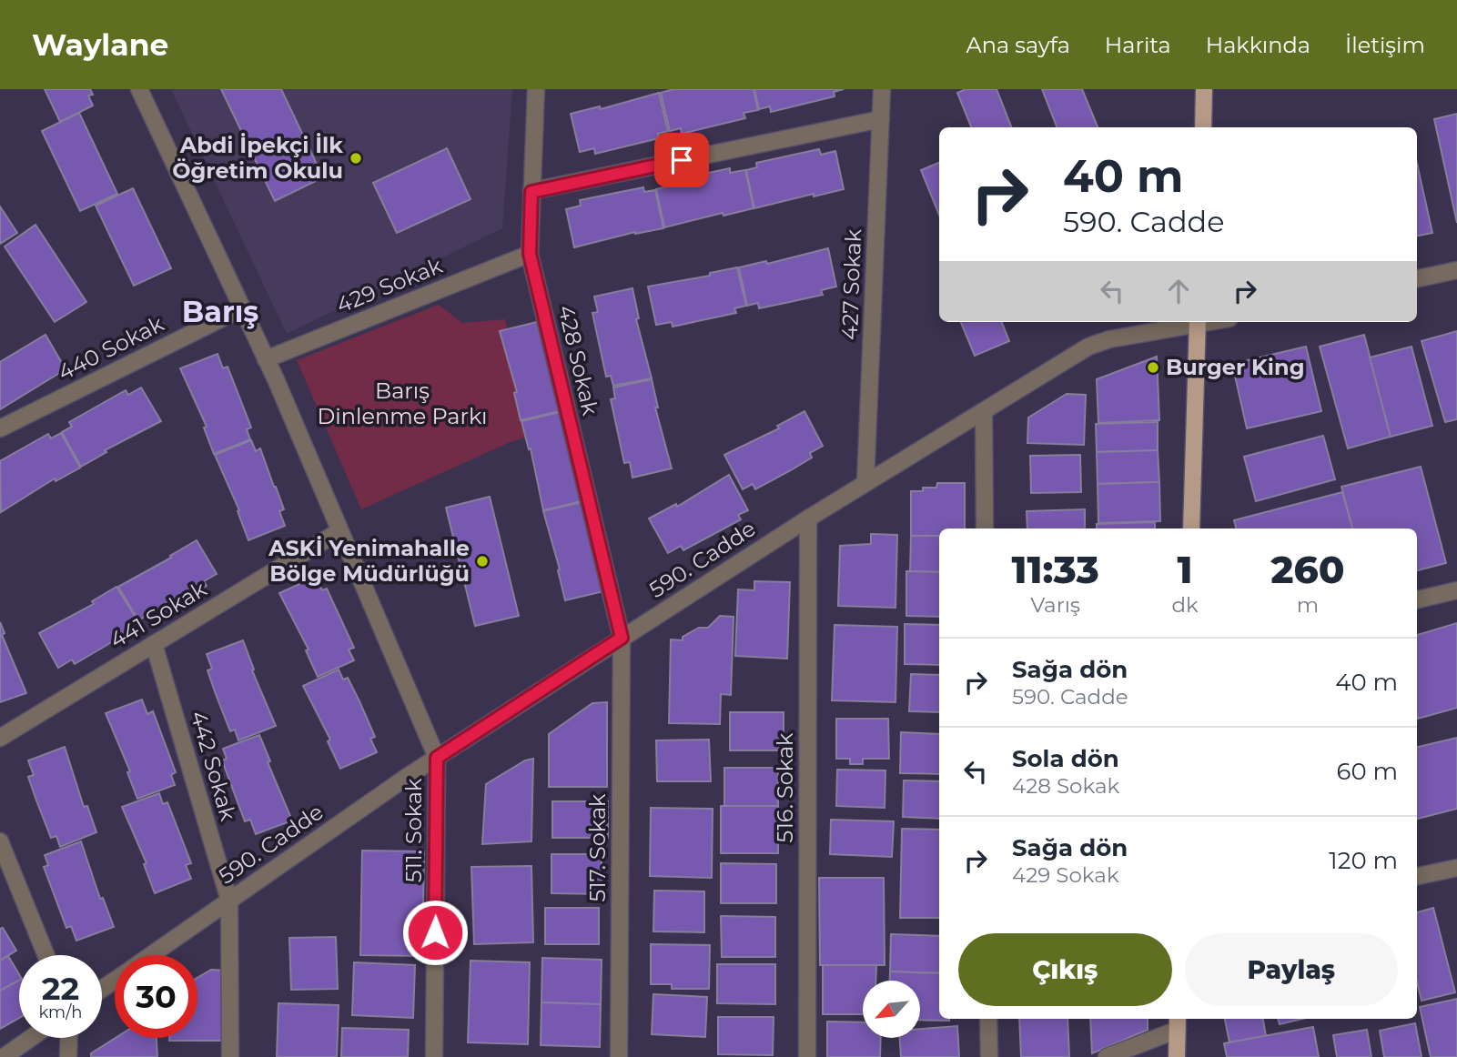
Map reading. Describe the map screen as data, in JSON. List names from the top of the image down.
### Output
{
  "streets": {
    "street": [
      "427 Sokak",
      "429 Sokak",
      "440 Sokak",
      "428 Sokak",
      "590. Cadde",
      "441 Sokak",
      "442 Sokak",
      "516. Sokak",
      "511. Sokak",
      "517. Sokak"
    ]
  },
  "crossings": [
    ["427 Sokak", "590. Cadde"],
    ["429 Sokak", "428 Sokak"],
    ["428 Sokak", "590. Cadde"],
    ["428 Sokak", "517. Sokak"],
    ["590. Cadde", "442 Sokak"],
    ["590. Cadde", "516. Sokak"],
    ["590. Cadde", "511. Sokak"],
    ["590. Cadde", "517. Sokak"],
    ["441 Sokak", "442 Sokak"]
  ],
  "districts": ["Barış"],
  "parks": ["Barış Dinlenme Parkı"],
  "places": ["Abdi İpekçi İlk Öğretim Okulu", "Burger King", "ASKİ Yenimahalle Bölge Müdürlüğü"],
  "north": "bottom left",
  "page": {
    "header": "Waylane",
    "nav": [
      "Ana sayfa",
      "Harita",
      "Hakkında",
      "İletişim"
    ],
    "turn": ["40 m", "590. Cadde"],
    "eta": [
      "11:33",
      "Varış",
      "1",
      "dk",
      "260",
      "m"
    ],
    "list": [
      {
        "name": "Sağa dön",
        "note": "590. Cadde",
        "value": "40 m"
      },
      {
        "name": "Sola dön",
        "note": "428 Sokak",
        "value": "60 m"
      },
      {
        "name": "Sağa dön",
        "note": "429 Sokak",
        "value": "120 m"
      }
    ],
    "buttons": ["Çıkış", "Paylaş"],
    "speed": "22 km/h",
    "limit": "30"
  }
}
